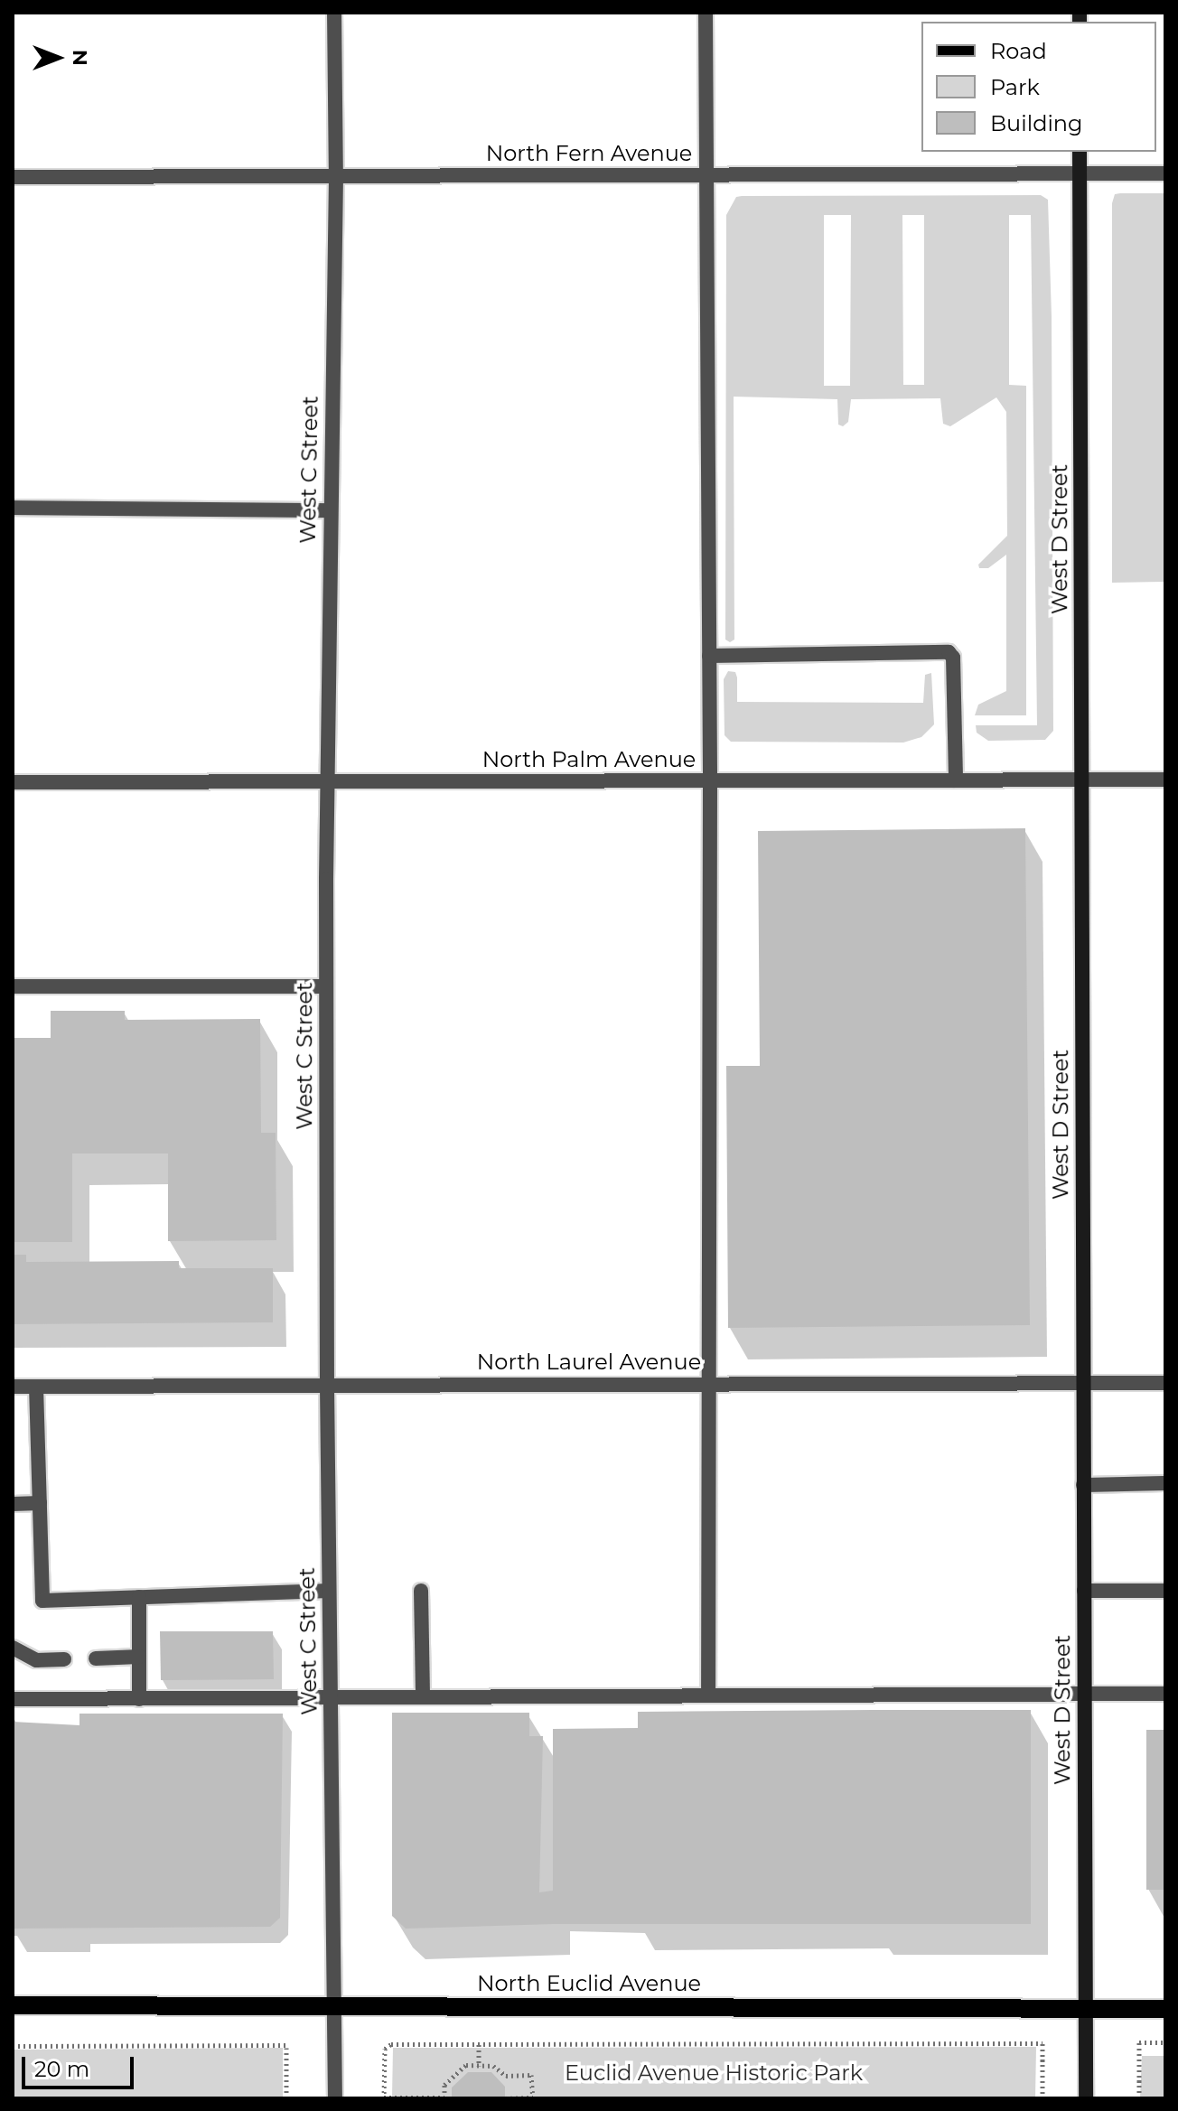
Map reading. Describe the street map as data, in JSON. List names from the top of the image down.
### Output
{
  "streets": {
    "main road": ["West D Street", "North Euclid Avenue"],
    "street": [
      "North Fern Avenue",
      "West C Street",
      "North Palm Avenue",
      "North Laurel Avenue"
    ]
  },
  "crossings": [
    ["North Fern Avenue", "West C Street"],
    ["North Fern Avenue", "West D Street"],
    ["West C Street", "North Palm Avenue"],
    ["West C Street", "North Laurel Avenue"],
    ["West C Street", "North Euclid Avenue"],
    ["West D Street", "North Palm Avenue"],
    ["West D Street", "North Laurel Avenue"],
    ["West D Street", "North Euclid Avenue"]
  ],
  "parks": ["Euclid Avenue Historic Park"],
  "legend": ["Road", "Park", "Building"],
  "scale_bar": "20 m",
  "north": "right"
}
